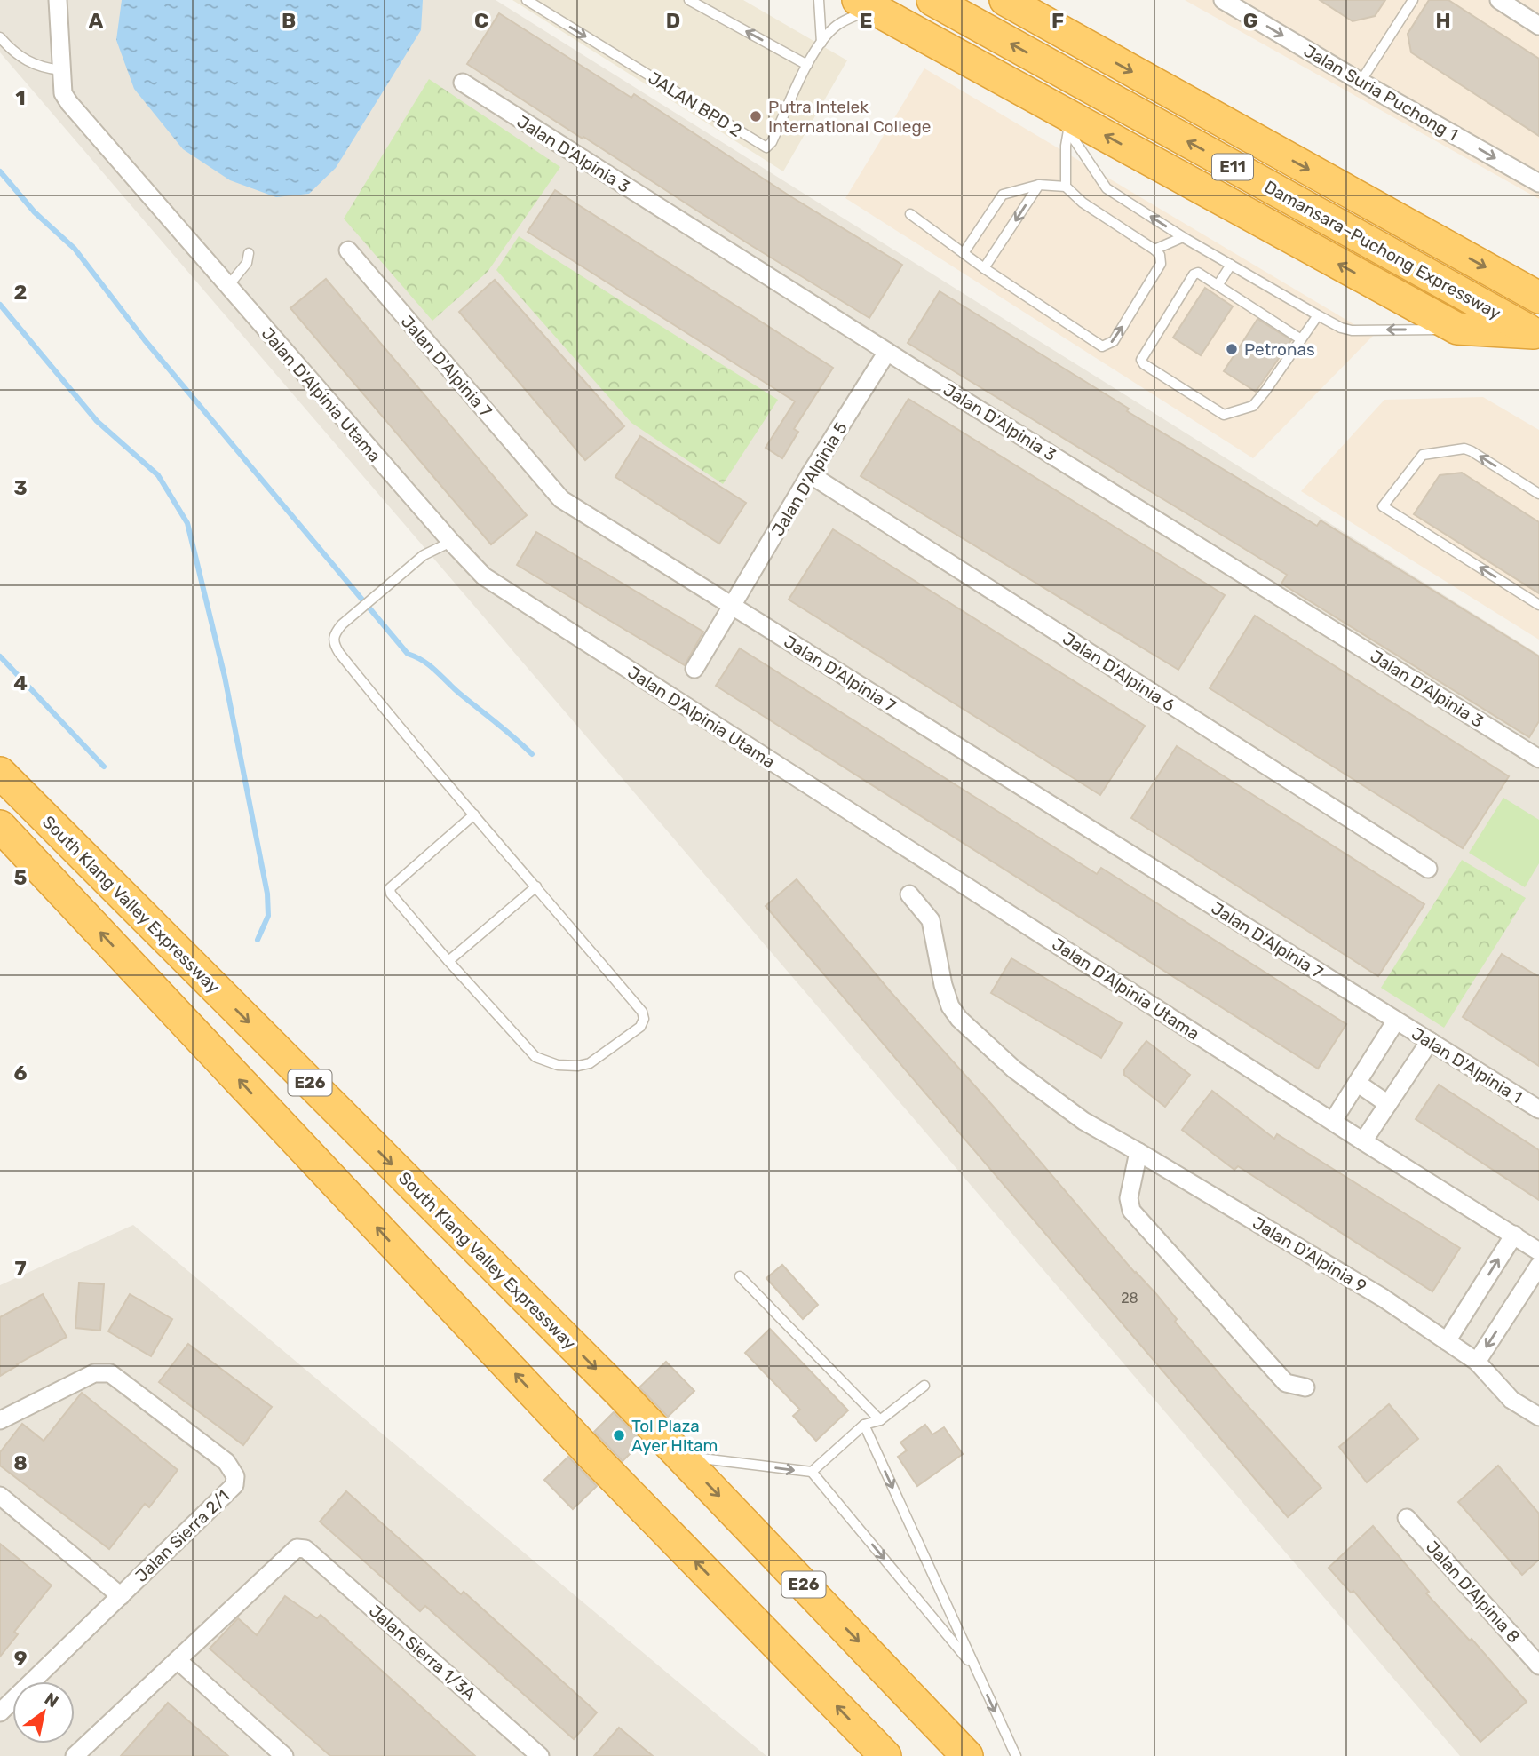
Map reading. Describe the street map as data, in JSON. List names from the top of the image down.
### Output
{
  "streets": {
    "highway": [
      "E11",
      "Damansara–Puchong Expressway",
      "South Klang Valley Expressway",
      "E26"
    ],
    "street": [
      "Jalan Suria Puchong 1",
      "Jalan D'Alpinia 3",
      "Jalan D'Alpinia 7",
      "Jalan D'Alpinia Utama",
      "Jalan D'Alpinia 5",
      "Jalan D'Alpinia 6",
      "Jalan D'Alpinia 1",
      "Jalan D'Alpinia 9",
      "Jalan Sierra 2/1",
      "Jalan D'Alpinia 8",
      "Jalan Sierra 1/3A"
    ],
    "lane": ["JALAN BPD 2"]
  },
  "crossings": [
    ["Jalan D'Alpinia 3", "Jalan D'Alpinia 5"],
    ["Jalan D'Alpinia 7", "Jalan D'Alpinia 5"],
    ["Jalan D'Alpinia 7", "Jalan D'Alpinia 1"],
    ["Jalan D'Alpinia 5", "Jalan D'Alpinia 6"]
  ],
  "one_way": ["Jalan Suria Puchong 1"],
  "places": ["Putra Intelek International College", "Petronas", "Tol Plaza Ayer Hitam"],
  "house_numbers": ["28"],
  "north": "top right",
  "grid": {
    "columns": [
      "A",
      "B",
      "C",
      "D",
      "E",
      "F",
      "G",
      "H"
    ],
    "rows": [
      "1",
      "2",
      "3",
      "4",
      "5",
      "6",
      "7",
      "8",
      "9"
    ]
  }
}
